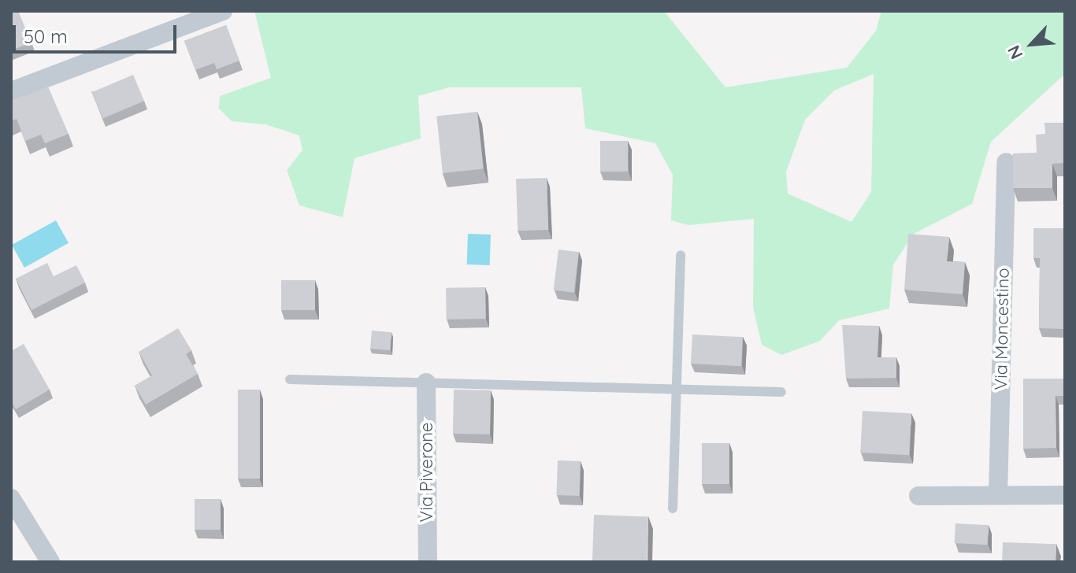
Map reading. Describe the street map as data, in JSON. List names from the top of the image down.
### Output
{
  "streets": {
    "street": ["Via Moncestino", "Via Piverone"]
  },
  "scale_bar": "50 m",
  "north": "bottom left"
}
